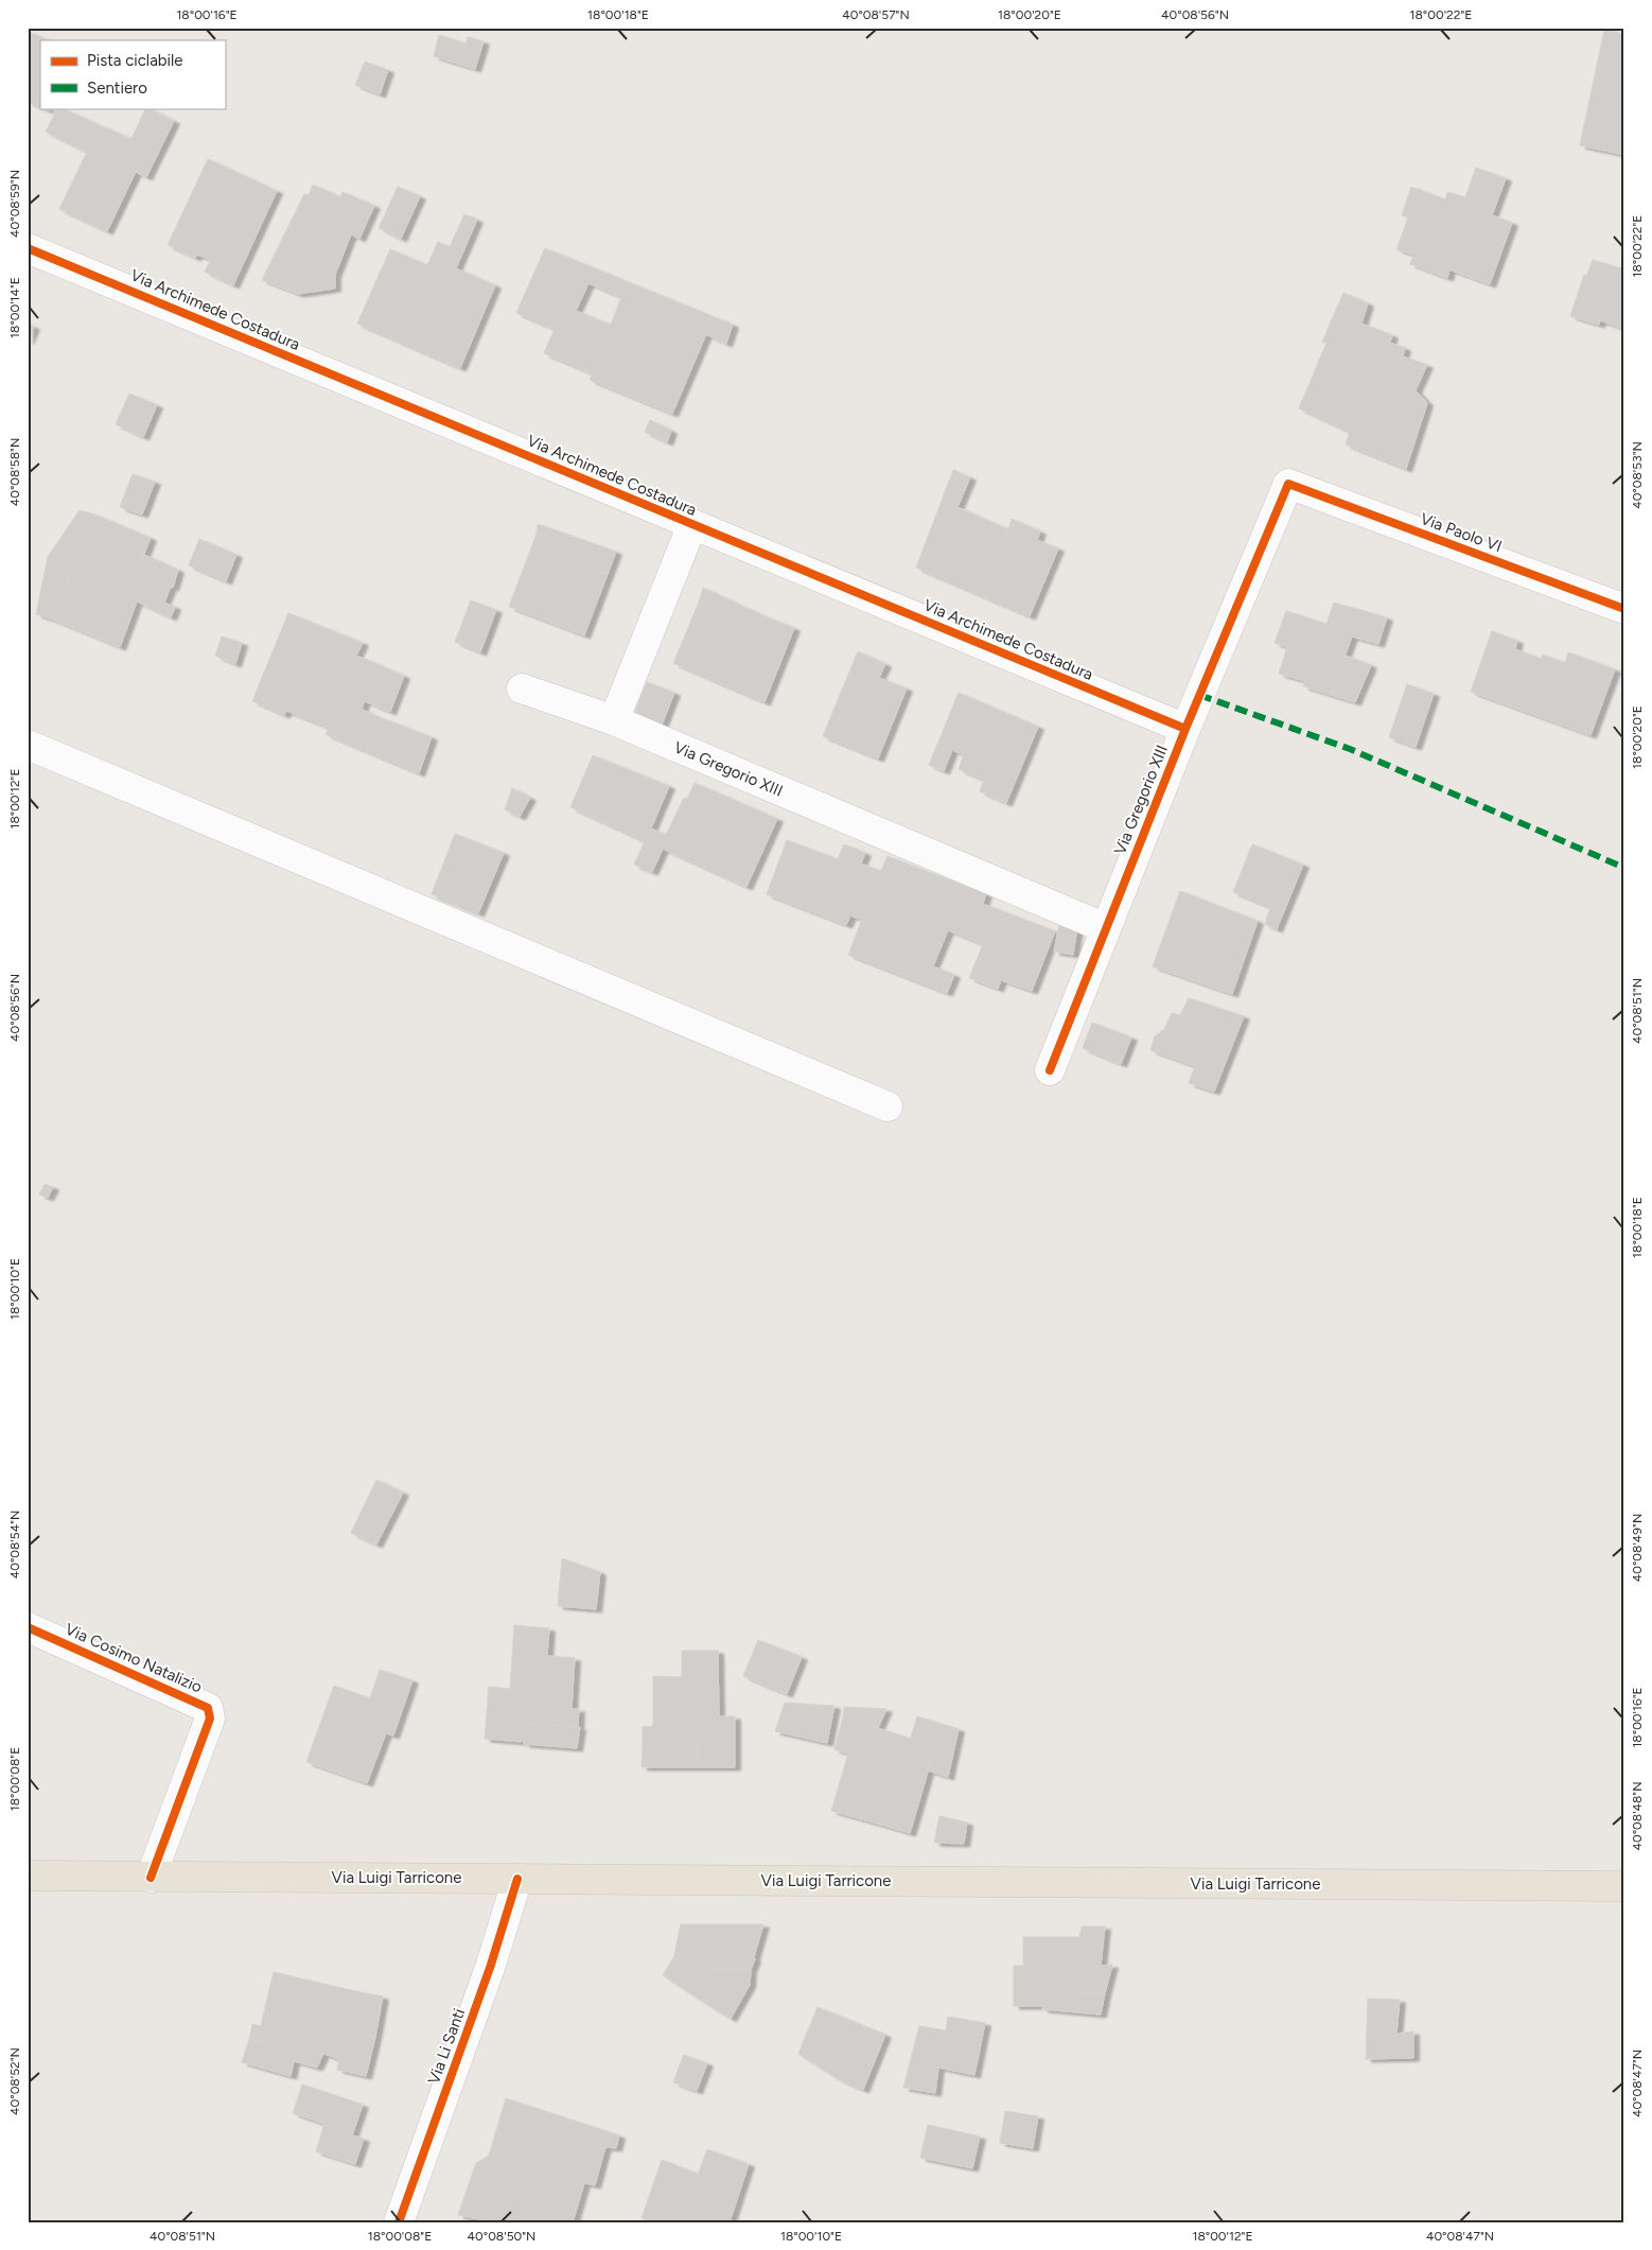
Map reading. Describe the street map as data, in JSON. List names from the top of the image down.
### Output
{
  "streets": {
    "main road": ["Via Luigi Tarricone"],
    "street": [
      "Via Archimede Costadura",
      "Via Paolo VI",
      "Via Gregorio XIII",
      "Via Cosimo Natalizio",
      "Via Li Santi"
    ]
  },
  "crossings": [
    ["Via Archimede Costadura", "Via Gregorio XIII"],
    ["Via Paolo VI", "Via Gregorio XIII"],
    ["Via Cosimo Natalizio", "Via Luigi Tarricone"],
    ["Via Luigi Tarricone", "Via Li Santi"]
  ],
  "legend": ["Pista ciclabile", "Sentiero"],
  "coordinates": [
    "18°00'16\"E",
    "18°00'18\"E",
    "40°08'57\"N",
    "18°00'20\"E",
    "40°08'56\"N",
    "18°00'22\"E",
    "40°08'59\"N",
    "18°00'14\"E",
    "40°08'58\"N",
    "40°08'53\"N",
    "18°00'12\"E",
    "40°08'51\"N",
    "18°00'10\"E",
    "40°08'54\"N",
    "40°08'49\"N",
    "18°00'08\"E",
    "40°08'48\"N",
    "40°08'52\"N",
    "40°08'47\"N",
    "40°08'50\"N"
  ]
}
